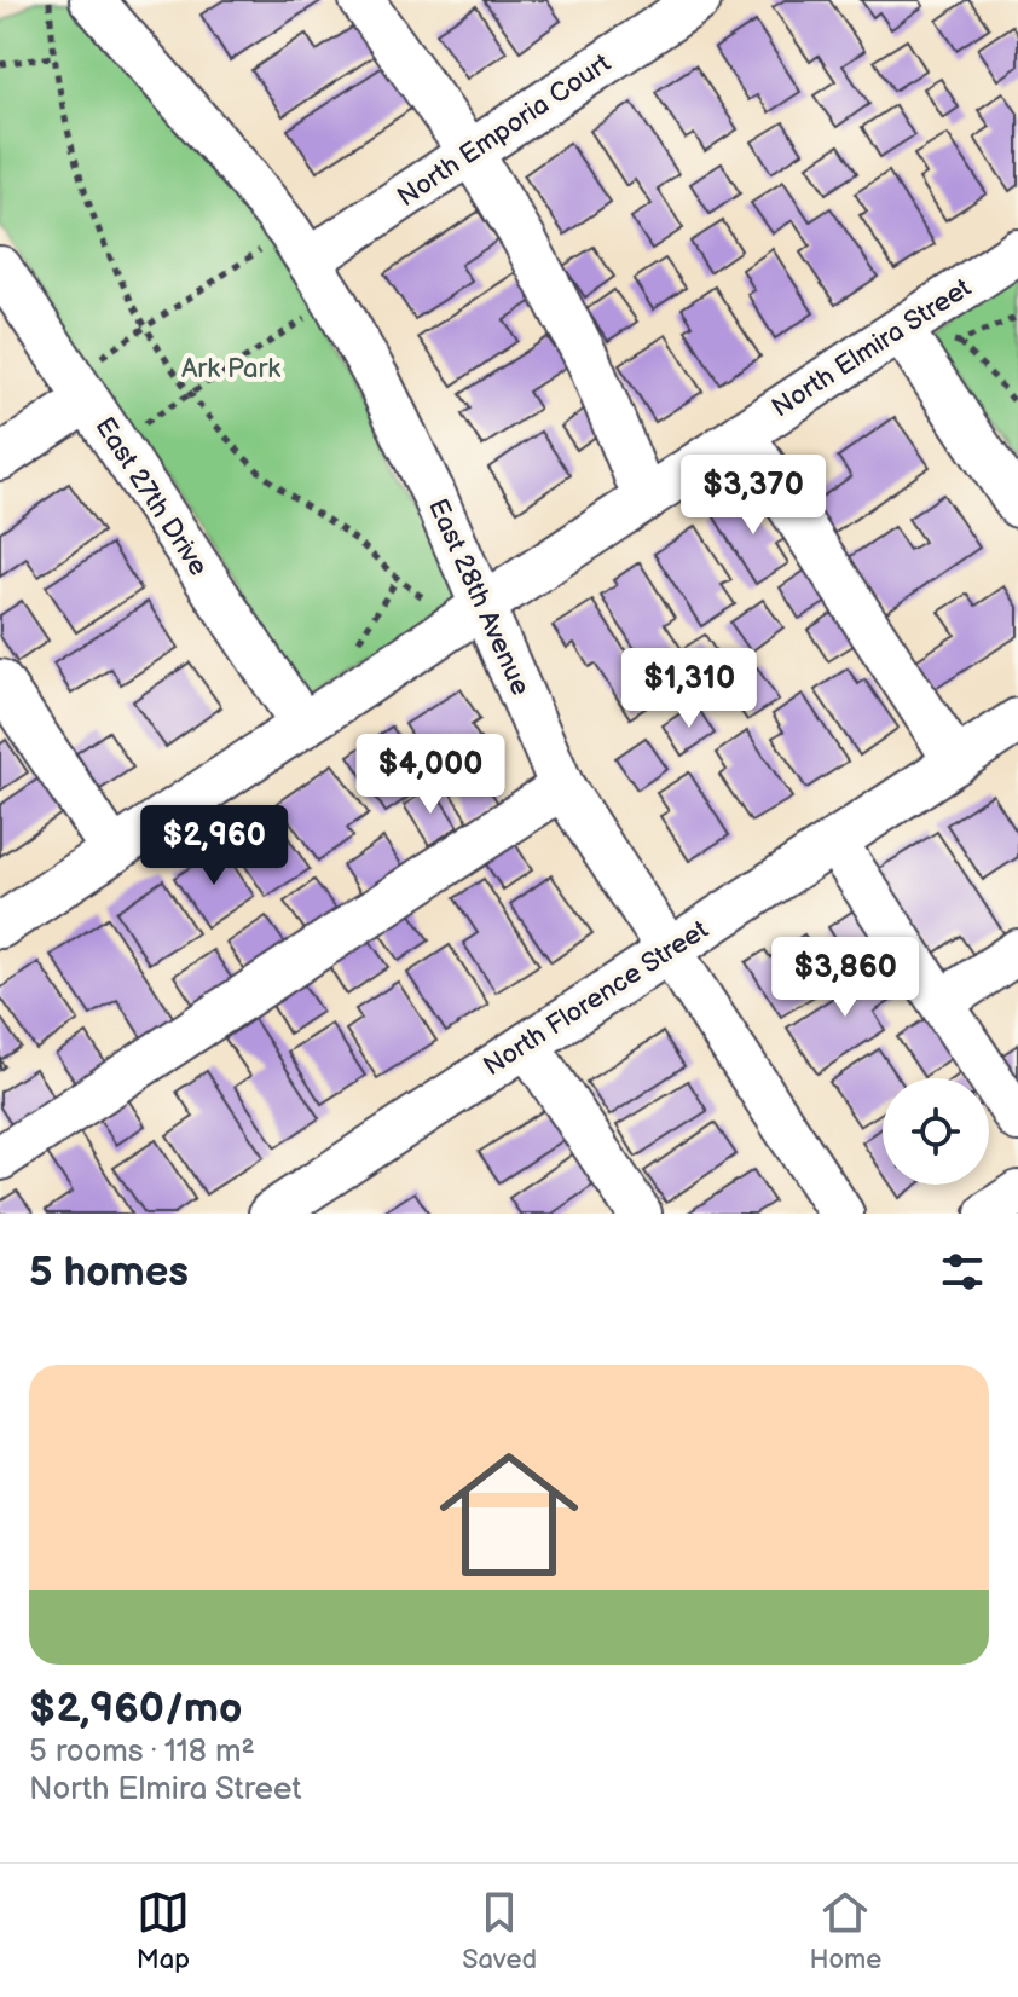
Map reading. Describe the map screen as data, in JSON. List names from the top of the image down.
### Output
{
  "streets": {
    "street": [
      "North Emporia Court",
      "North Elmira Street",
      "East 27th Drive",
      "East 28th Avenue",
      "North Florence Street"
    ]
  },
  "crossings": [
    ["North Emporia Court", "East 28th Avenue"],
    ["North Elmira Street", "East 27th Drive"],
    ["North Elmira Street", "East 28th Avenue"],
    ["East 28th Avenue", "North Florence Street"]
  ],
  "parks": ["Ark Park"],
  "page": {
    "price": [
      "$3,370",
      "$1,310",
      "$4,000",
      "$2,960",
      "$3,860"
    ],
    "heading": "5 homes",
    "list": [
      {
        "name": "$2,960/mo",
        "note": "5 rooms · 118 m² · North Elmira Street"
      }
    ],
    "tabs": ["Map", "Saved", "Home"]
  }
}
